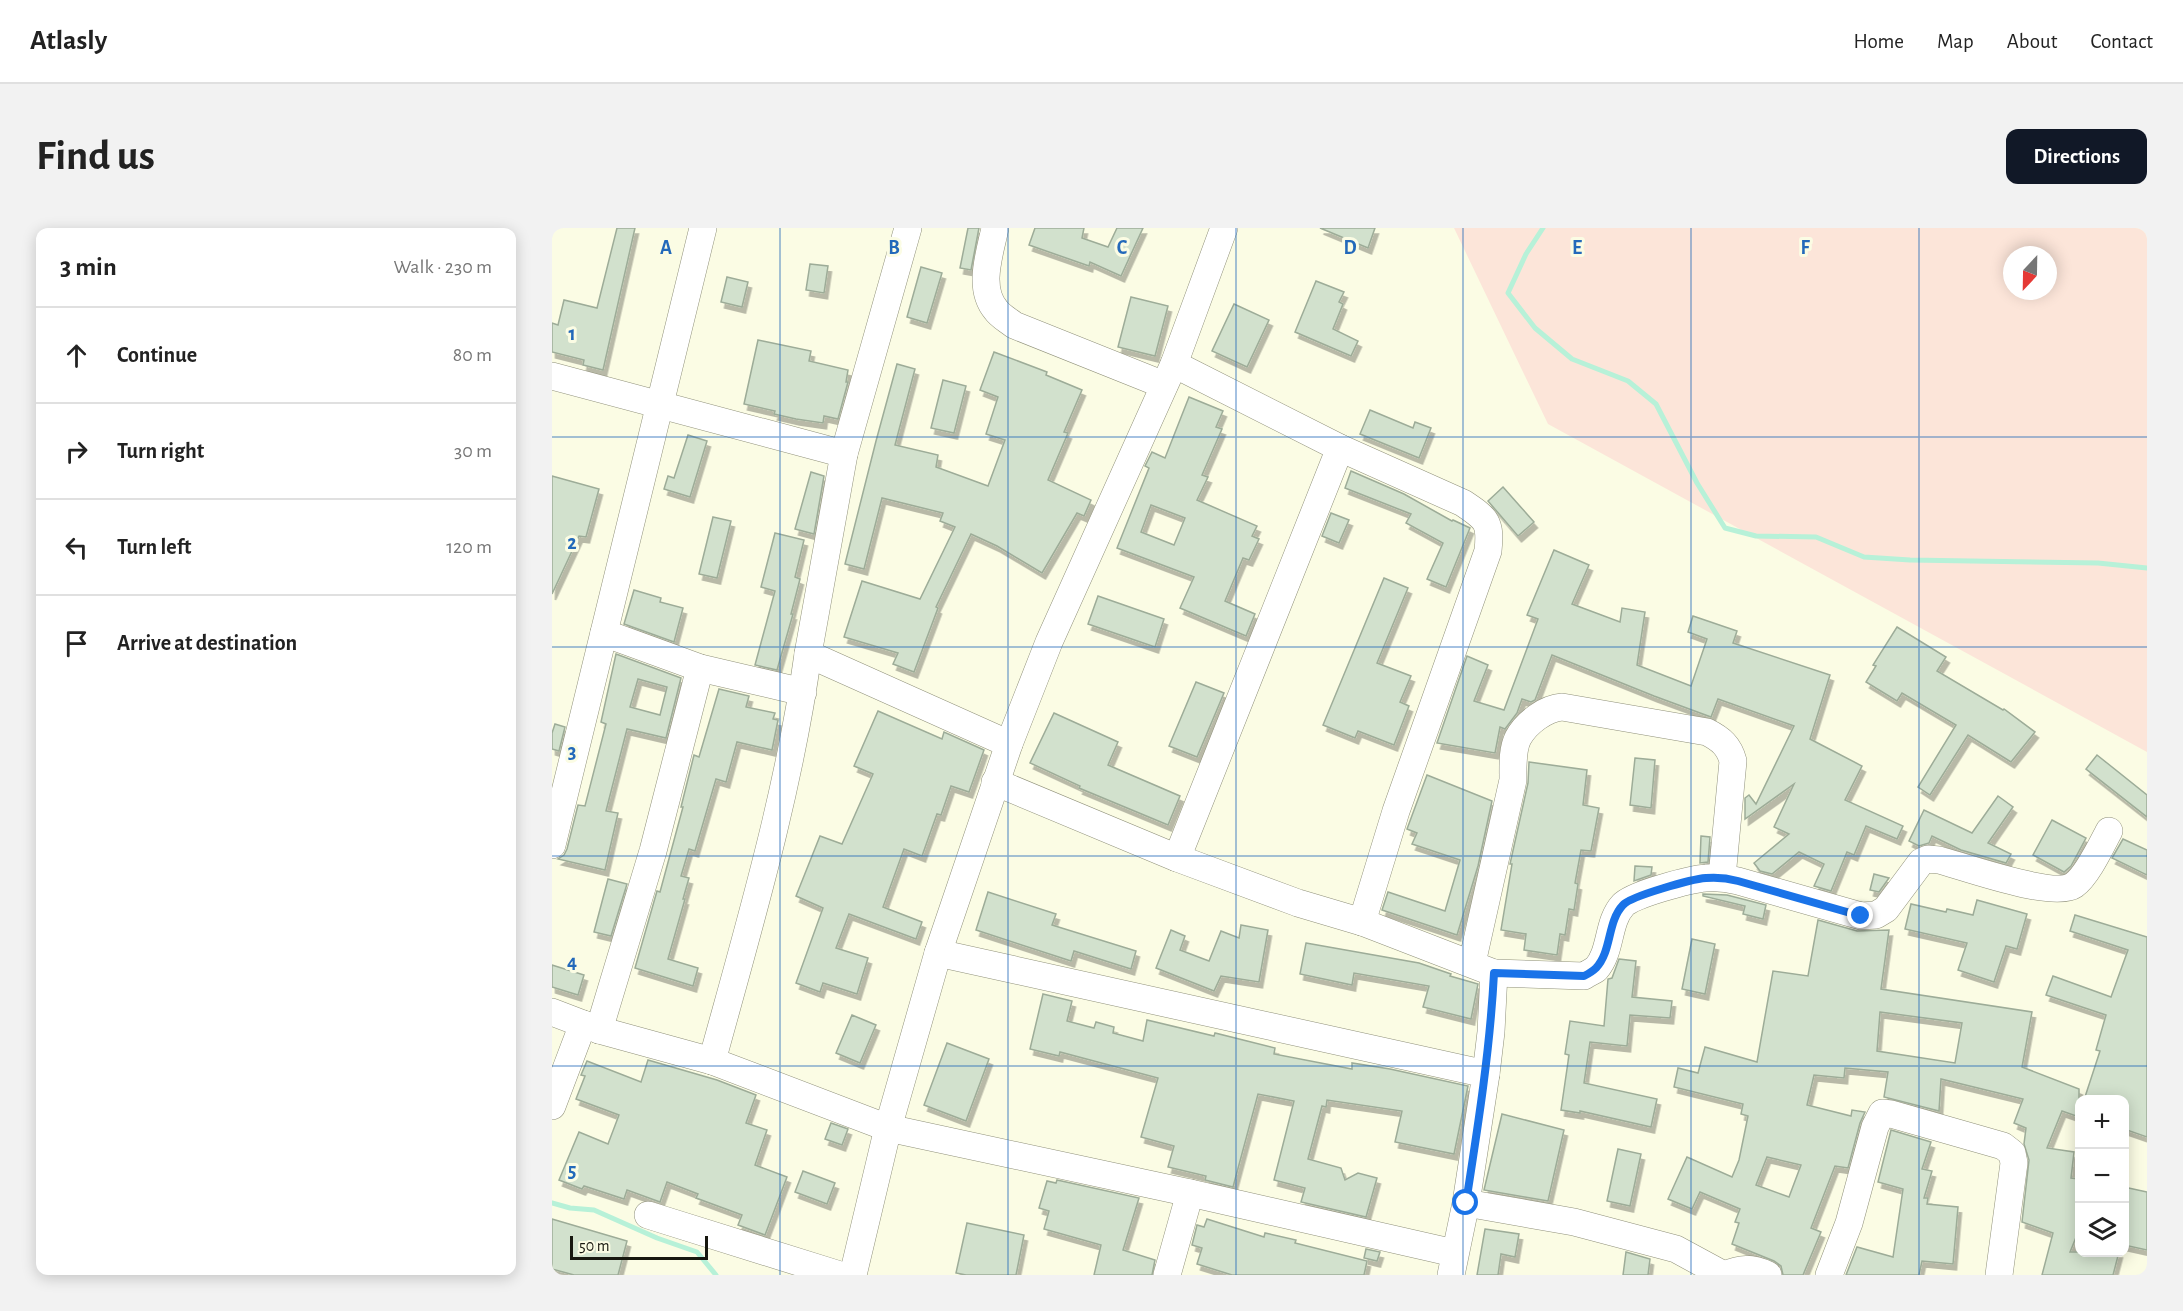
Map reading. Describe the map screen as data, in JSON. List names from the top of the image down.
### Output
{
  "scale_bar": "50 m",
  "north": "bottom",
  "page": {
    "header": "Atlasly",
    "nav": [
      "Home",
      "Map",
      "About",
      "Contact"
    ],
    "buttons": "Directions",
    "title": "Find us",
    "heading": ["3 min", "Walk · 230 m"],
    "list": [
      ["Continue", "80 m"],
      ["Turn right", "30 m"],
      ["Turn left", "120 m"],
      "Arrive at destination"
    ],
    "map_buttons": ["+", "−"],
    "scale": "50 m"
  },
  "grid": {
    "columns": [
      "A",
      "B",
      "C",
      "D",
      "E",
      "F"
    ],
    "rows": [
      "1",
      "2",
      "3",
      "4",
      "5"
    ]
  }
}
